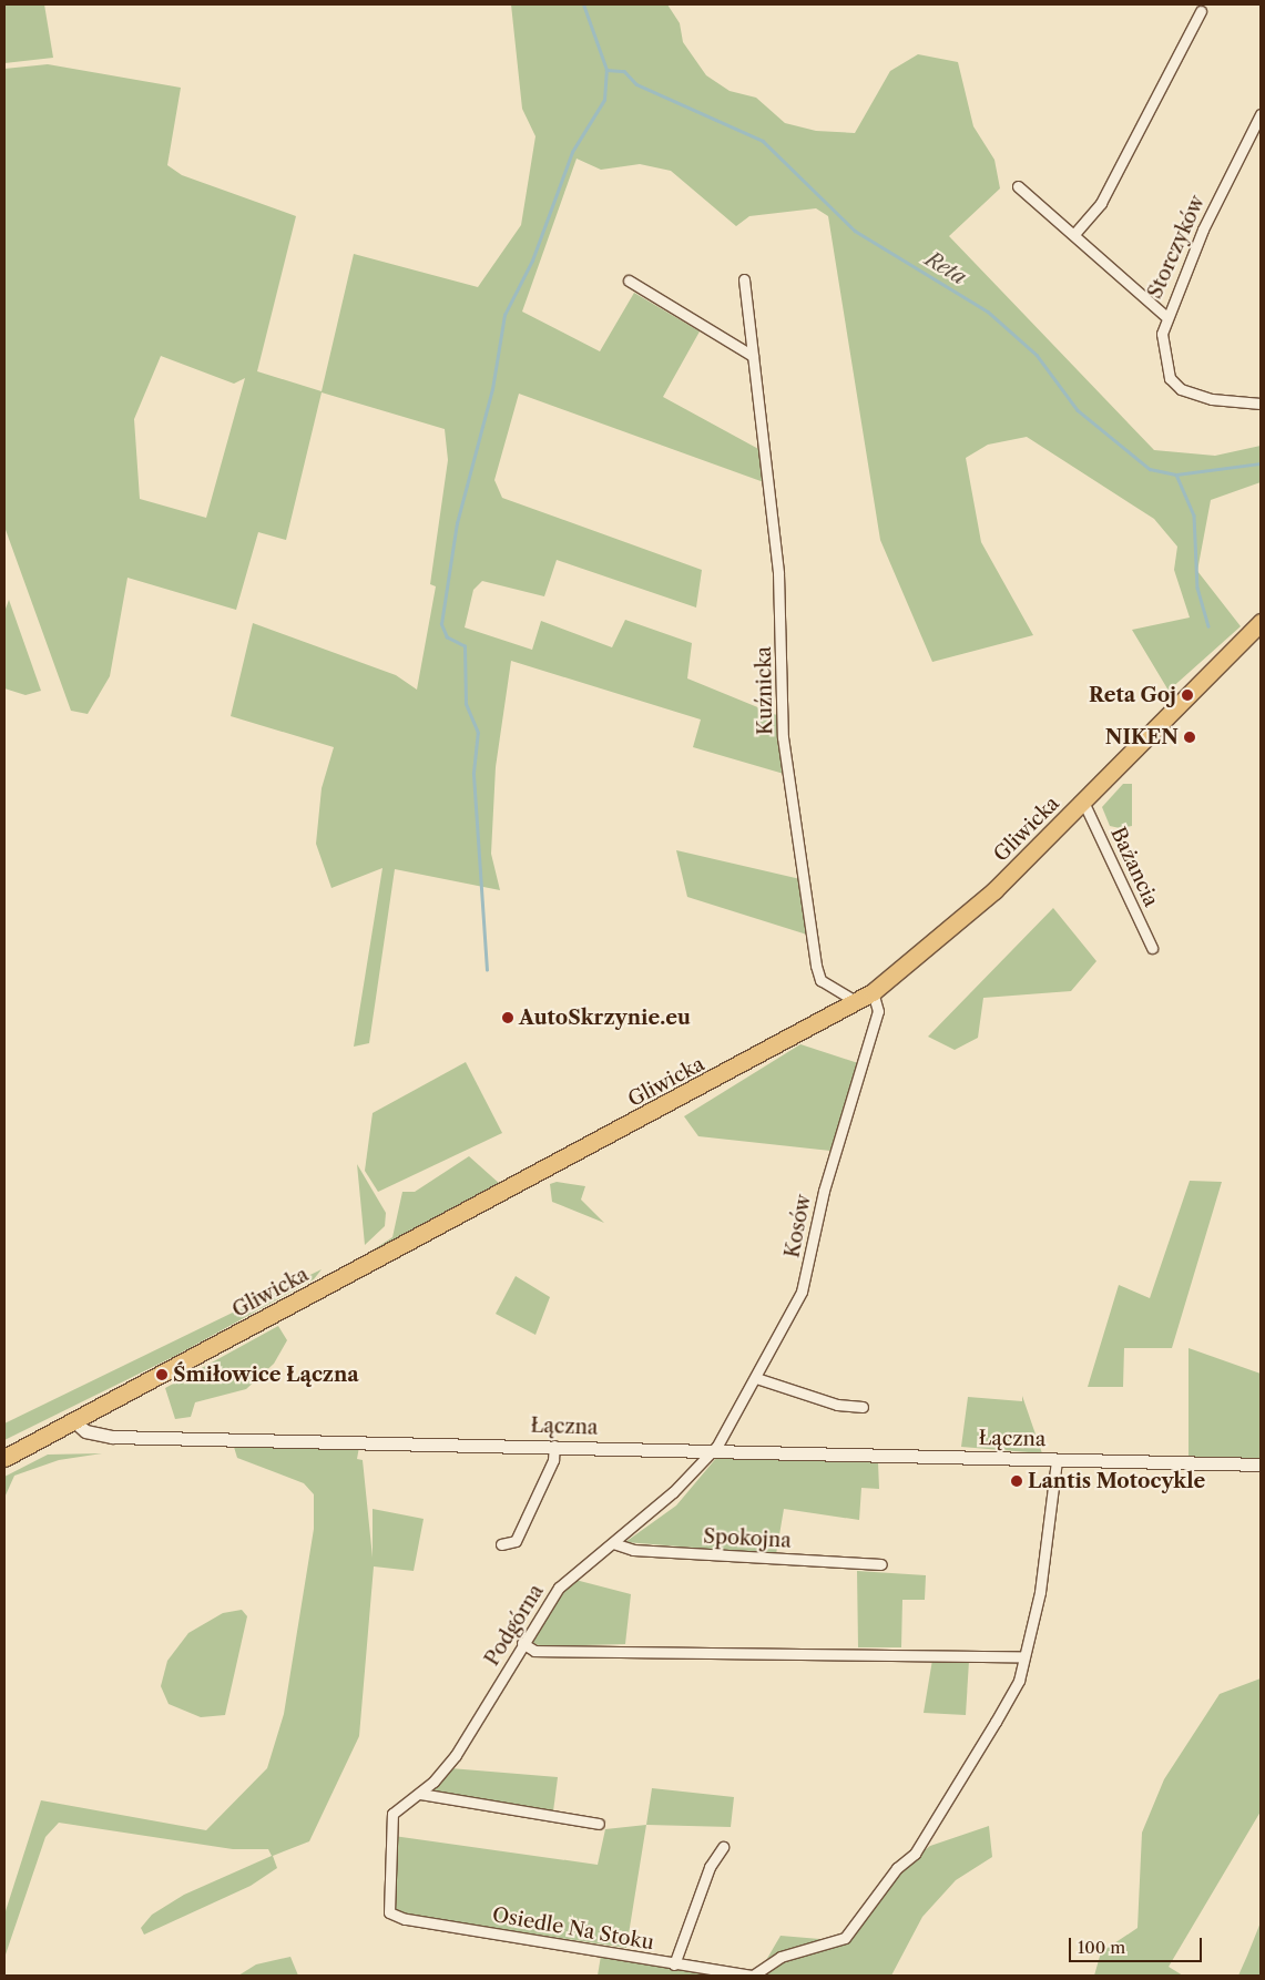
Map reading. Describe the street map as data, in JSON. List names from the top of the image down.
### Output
{
  "streets": {
    "main road": ["Gliwicka"],
    "street": [
      "Storczyków",
      "Kuźnicka",
      "Bażancia",
      "Kosów",
      "Łączna",
      "Spokojna",
      "Podgórna",
      "Osiedle Na Stoku"
    ]
  },
  "crossings": [
    ["Kuźnicka", "Gliwicka"],
    ["Gliwicka", "Bażancia"],
    ["Gliwicka", "Kosów"],
    ["Gliwicka", "Łączna"],
    ["Kosów", "Łączna"],
    ["Kosów", "Podgórna"],
    ["Łączna", "Podgórna"],
    ["Łączna", "Osiedle Na Stoku"],
    ["Spokojna", "Podgórna"],
    ["Podgórna", "Osiedle Na Stoku"]
  ],
  "water": ["Reta"],
  "places": [
    "Reta Goj",
    "NIKEN",
    "AutoSkrzynie.eu",
    "Śmiłowice Łączna",
    "Lantis Motocykle"
  ],
  "scale_bar": "100 m"
}
